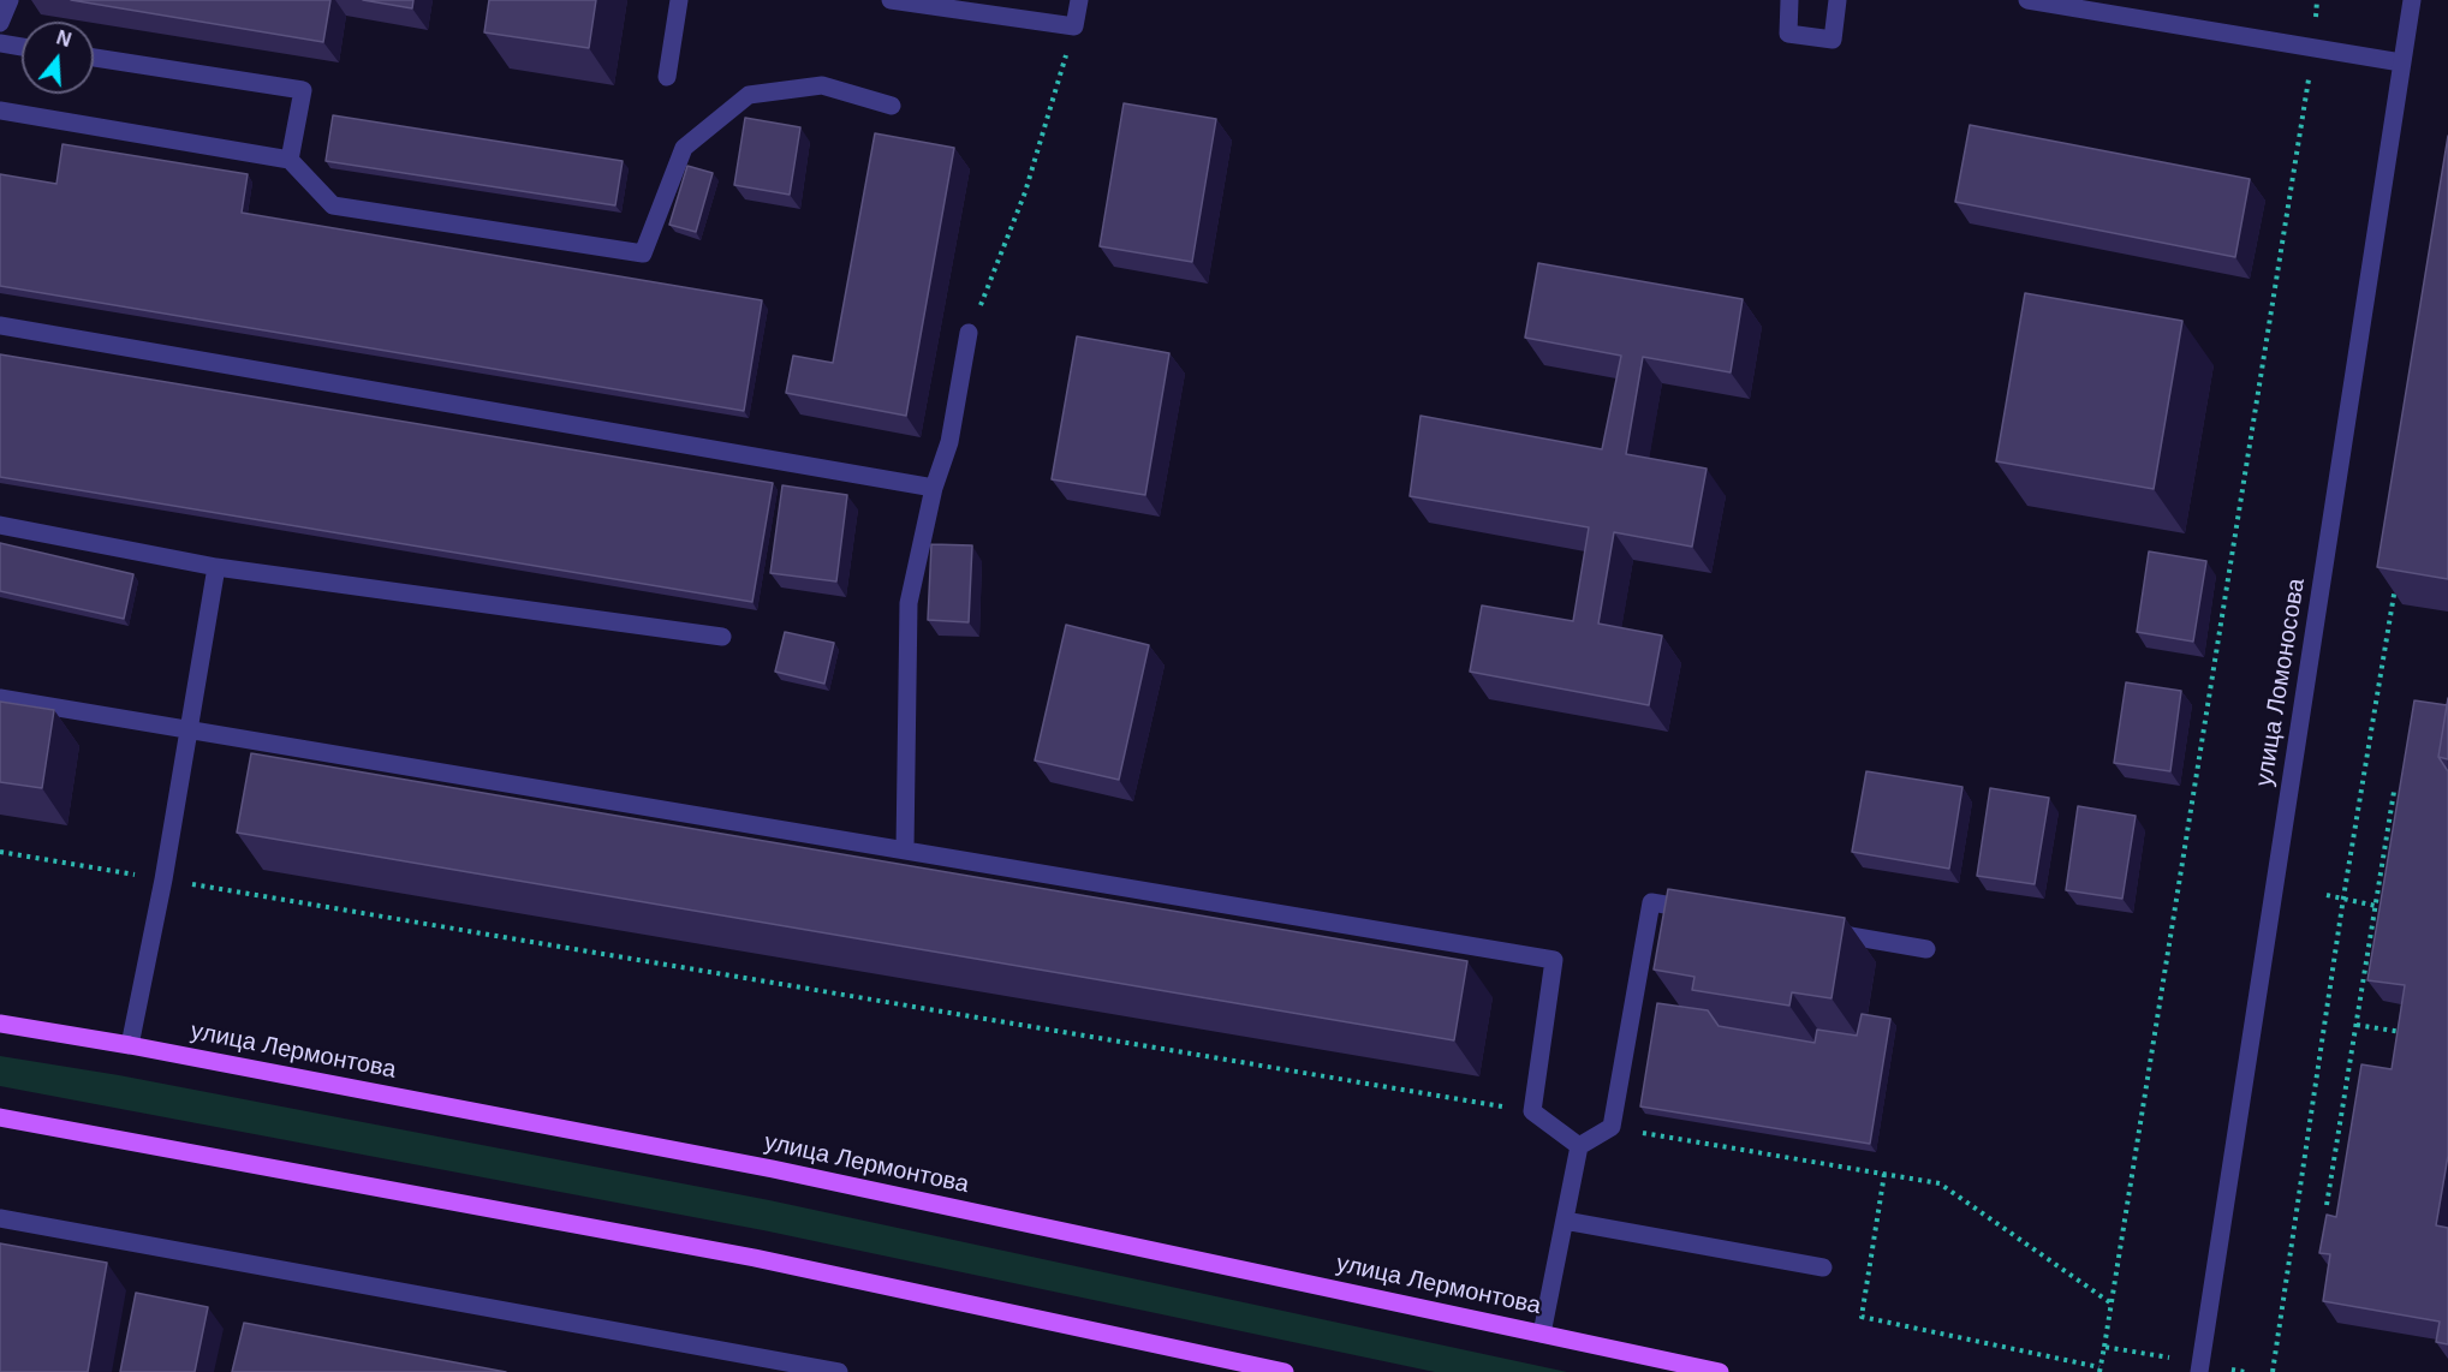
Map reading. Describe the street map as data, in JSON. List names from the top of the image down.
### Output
{
  "streets": {
    "main road": ["улица Лермонтова"],
    "street": ["улица Ломоносова"]
  },
  "north": "top"
}
